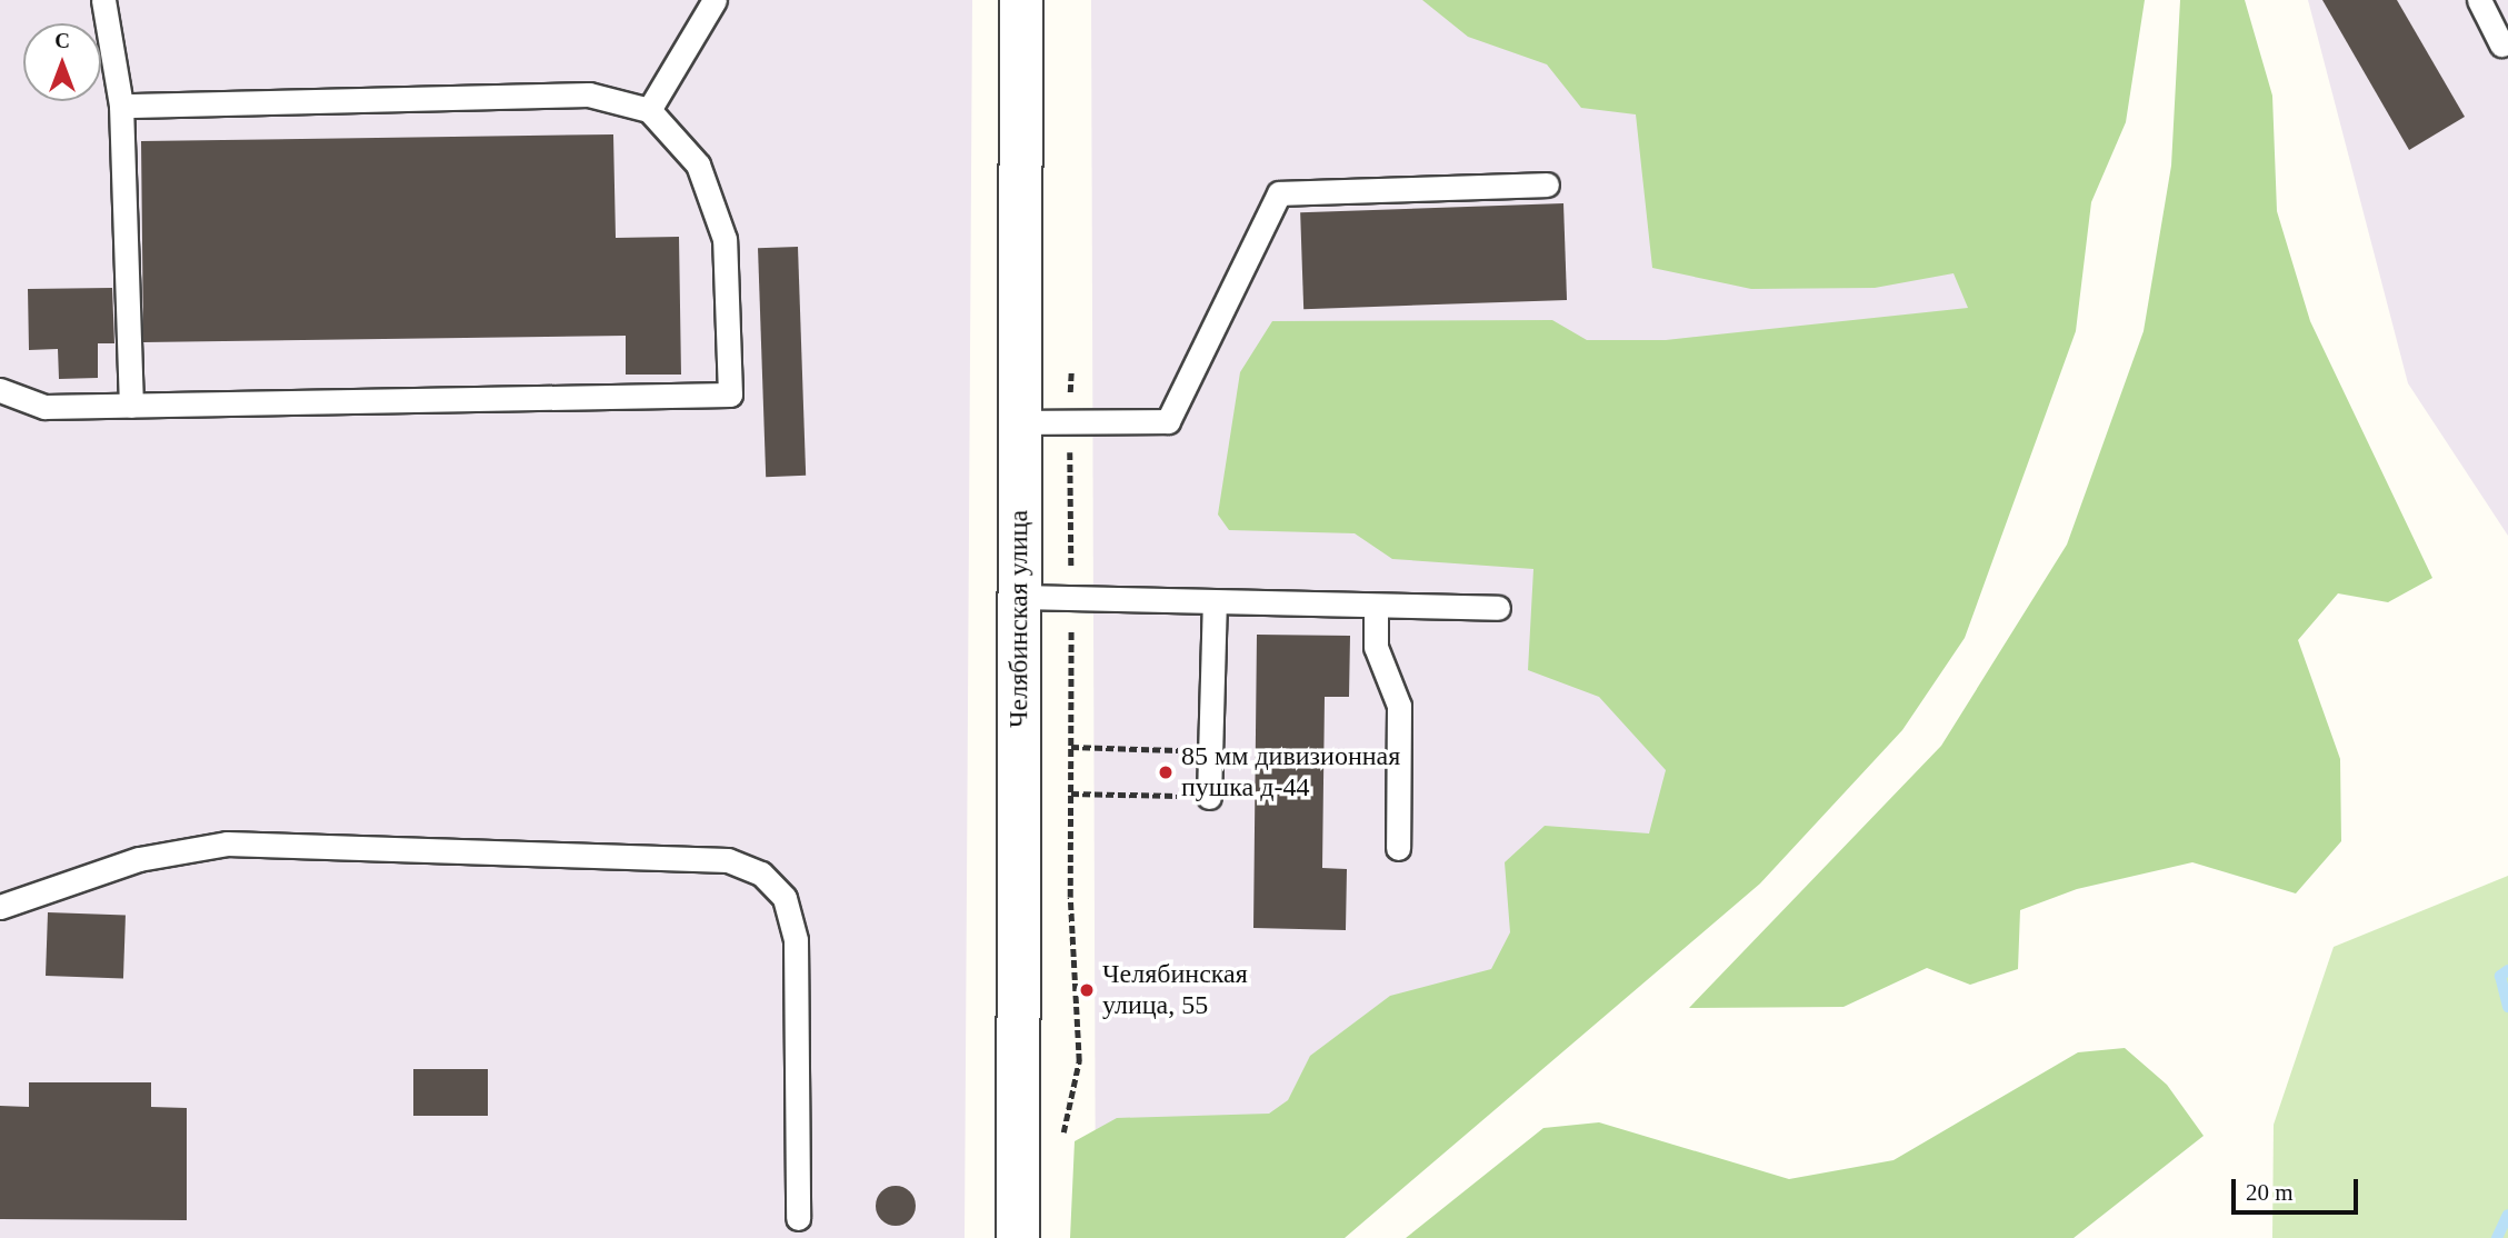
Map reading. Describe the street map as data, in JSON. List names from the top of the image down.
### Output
{
  "streets": {
    "street": ["Челябинская улица"]
  },
  "places": ["85 мм дивизионная пушка д-44", "Челябинская улица, 55"],
  "scale_bar": "20 m",
  "north": "top"
}
